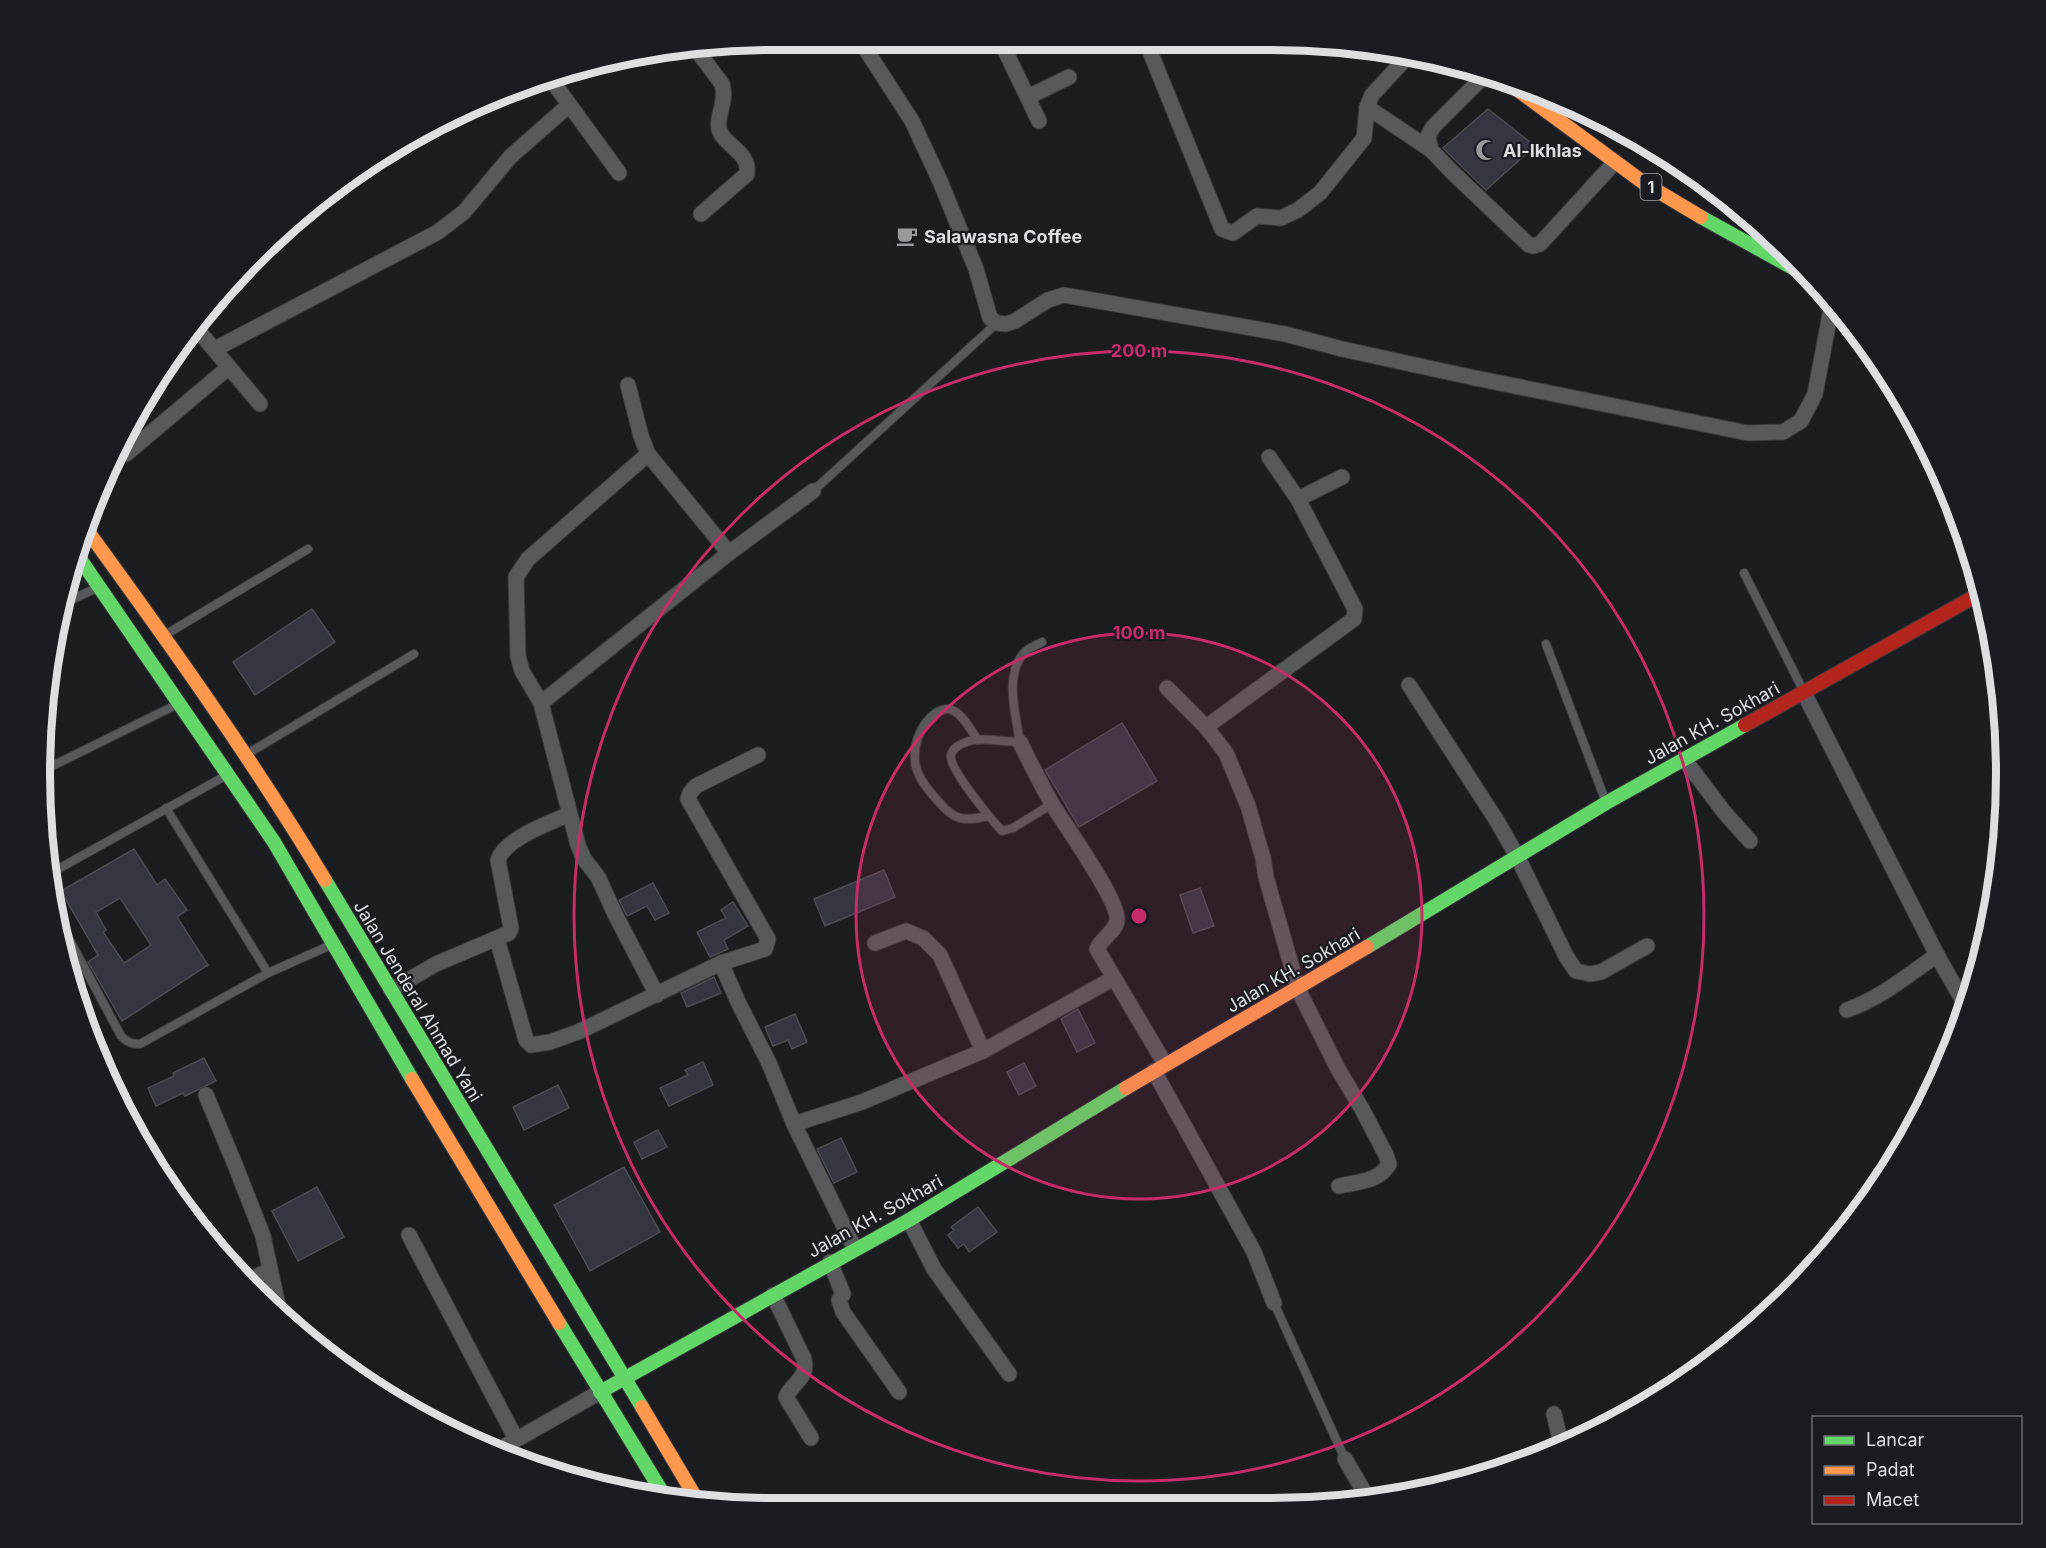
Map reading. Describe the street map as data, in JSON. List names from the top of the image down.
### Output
{
  "streets": {
    "main road": ["1", "Jalan KH. Sokhari", "Jalan Jenderal Ahmad Yani"]
  },
  "crossings": [
    ["Jalan KH. Sokhari", "Jalan Jenderal Ahmad Yani"]
  ],
  "places": {
    "mosque": ["Al-Ikhlas"],
    "cafe": ["Salawasna Coffee"]
  },
  "legend": ["Lancar", "Padat", "Macet"],
  "rings": ["200 m", "100 m"]
}
